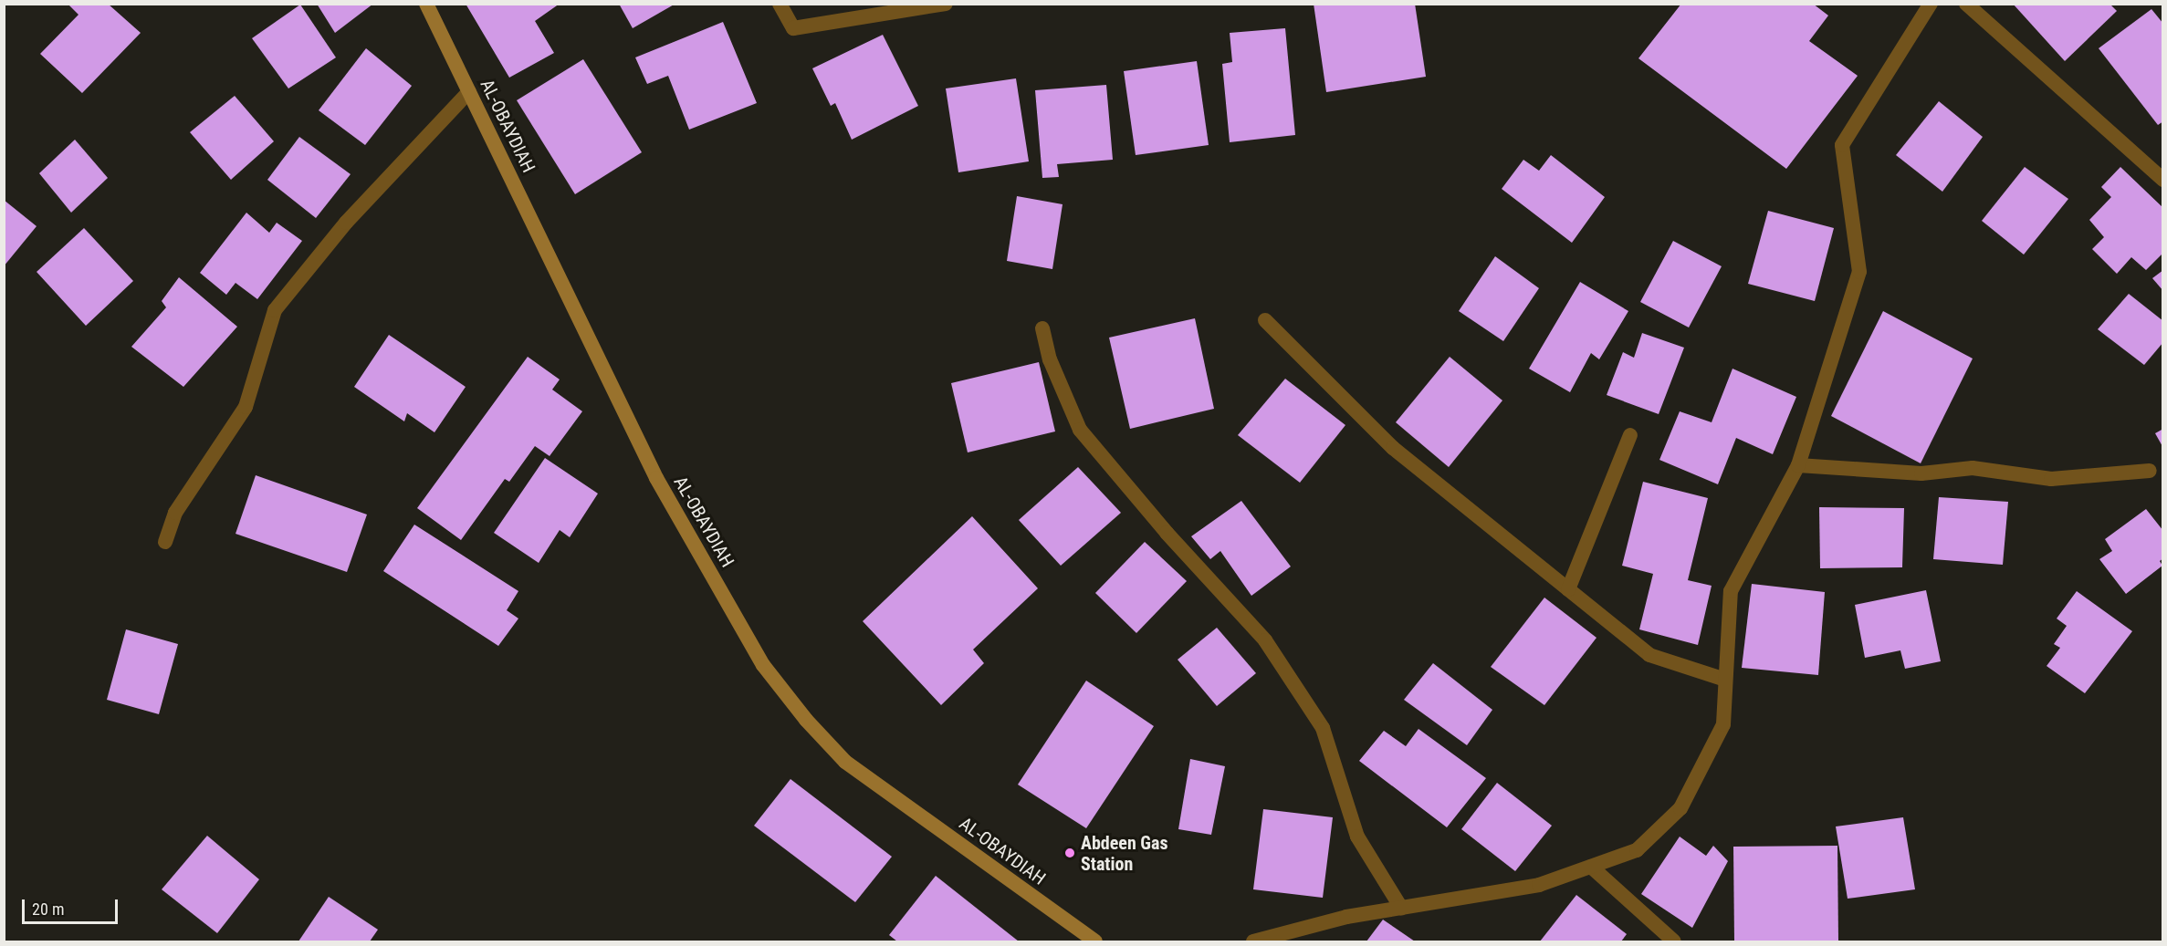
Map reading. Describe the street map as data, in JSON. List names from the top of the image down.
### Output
{
  "streets": {
    "main road": ["AL-OBAYDIAH"]
  },
  "places": ["Abdeen Gas Station"],
  "scale_bar": "20 m"
}
